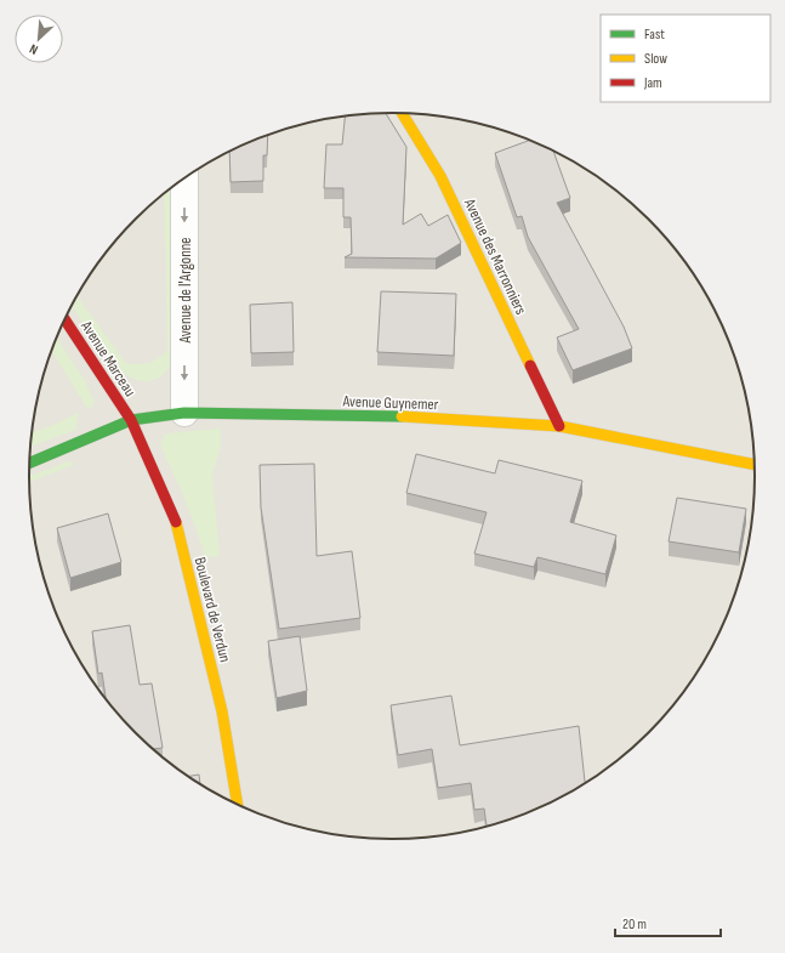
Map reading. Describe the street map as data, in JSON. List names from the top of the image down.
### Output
{
  "streets": {
    "street": [
      "Avenue des Marronniers",
      "Avenue de l'Argonne",
      "Avenue Marceau",
      "Avenue Guynemer",
      "Boulevard de Verdun"
    ]
  },
  "crossings": [
    ["Avenue des Marronniers", "Avenue Guynemer"],
    ["Avenue de l'Argonne", "Avenue Guynemer"],
    ["Avenue Marceau", "Avenue Guynemer"],
    ["Avenue Marceau", "Boulevard de Verdun"],
    ["Avenue Guynemer", "Boulevard de Verdun"]
  ],
  "one_way": ["Avenue de l'Argonne"],
  "legend": ["Fast", "Slow", "Jam"],
  "scale_bar": "20 m",
  "north": "bottom left"
}
